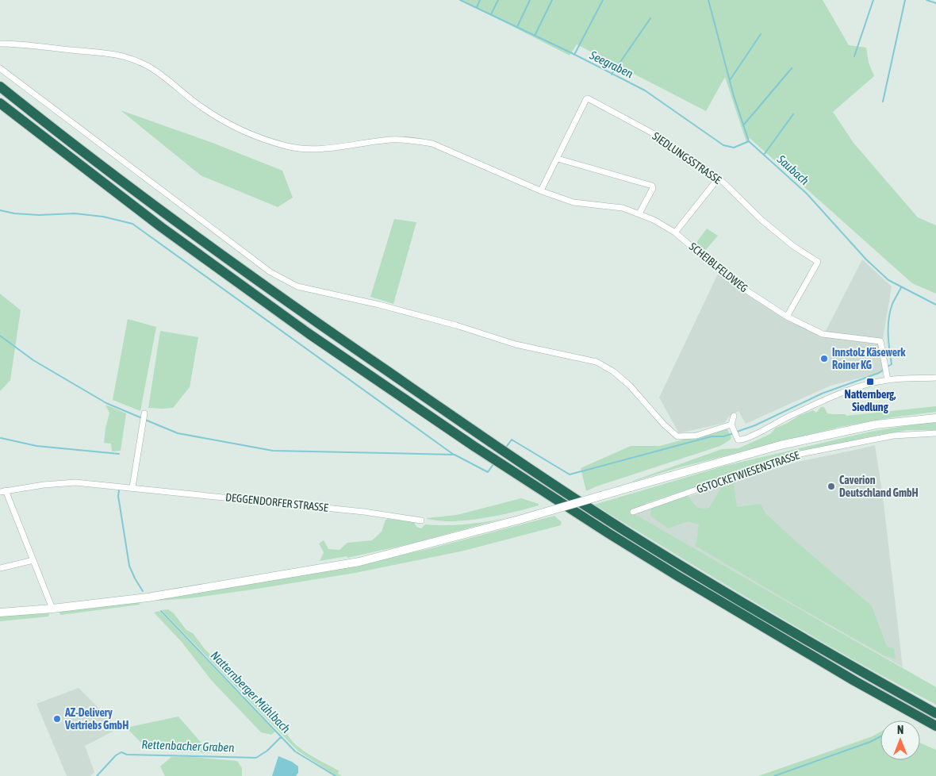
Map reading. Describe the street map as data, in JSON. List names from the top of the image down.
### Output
{
  "streets": {
    "street": [
      "SIEDLUNGSSTRASSE",
      "SCHEIBLFELDWEG",
      "GSTOCKETWIESENSTRASSE",
      "DEGGENDORFER STRASSE"
    ]
  },
  "crossings": [
    ["SIEDLUNGSSTRASSE", "SCHEIBLFELDWEG"]
  ],
  "water": [
    "Seegraben",
    "Saubach",
    "Natternberger Mühlbach",
    "Rettenbacher Graben"
  ],
  "places": {
    "other": ["Innstolz Käsewerk Roiner KG", "Caverion Deutschland GmbH", "AZ-Delivery Vertriebs GmbH"],
    "transit": ["Natternberg, Siedlung"]
  },
  "north": "top"
}
